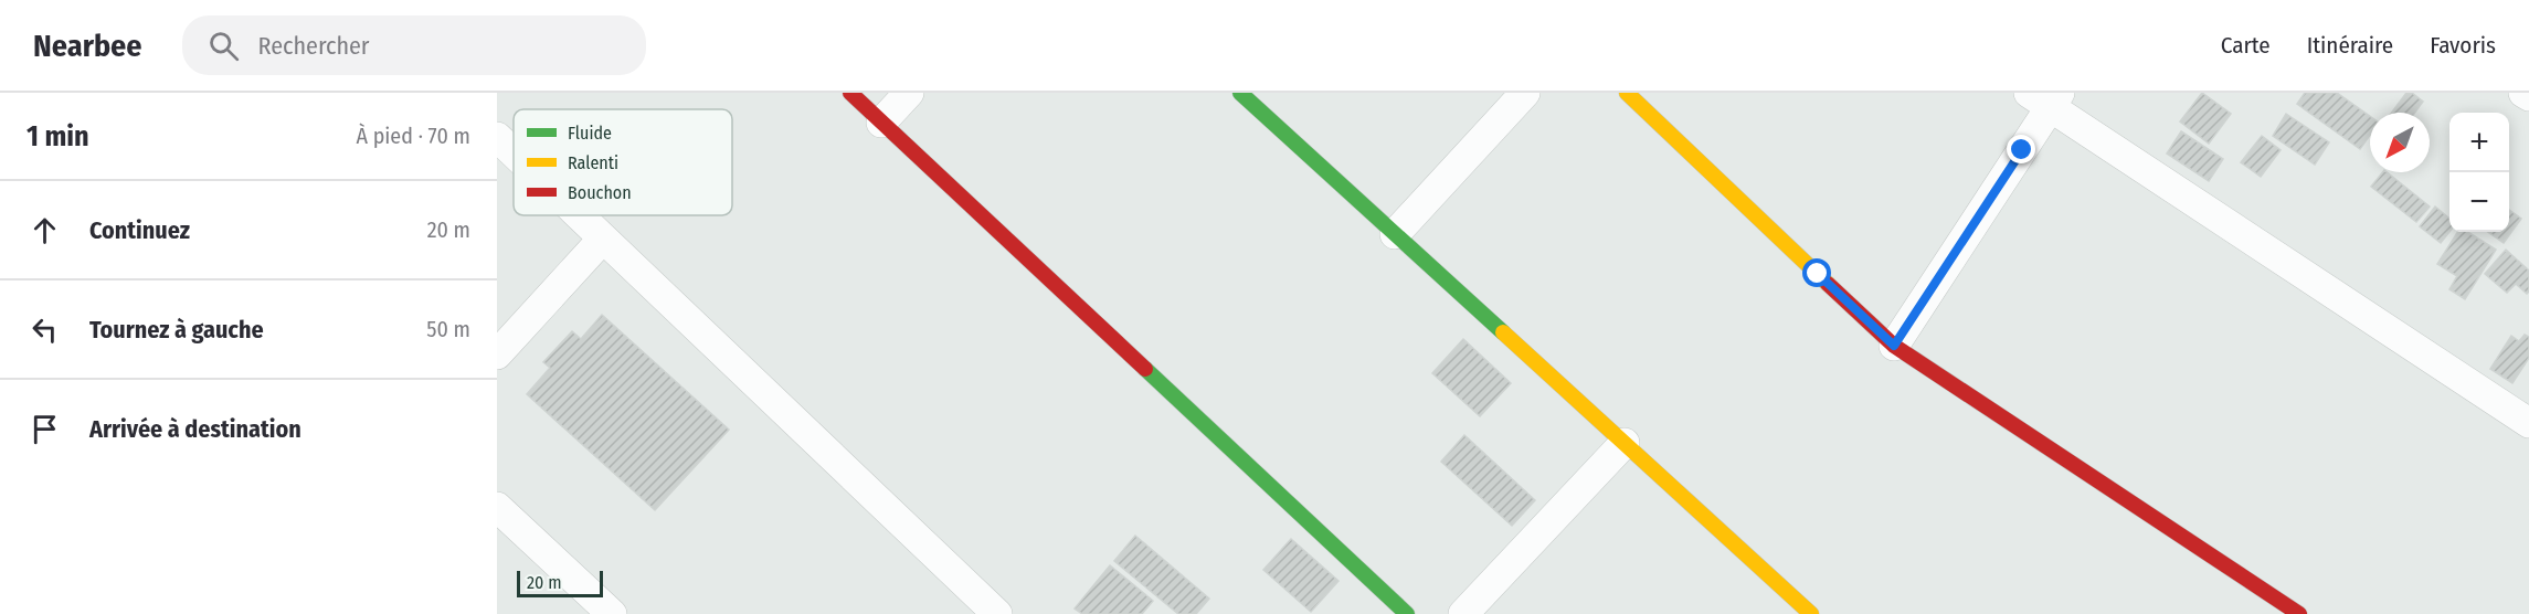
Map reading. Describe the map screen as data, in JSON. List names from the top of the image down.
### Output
{
  "legend": ["Fluide", "Ralenti", "Bouchon"],
  "scale_bar": "20 m",
  "north": "bottom left",
  "page": {
    "header": "Nearbee",
    "search": "Rechercher",
    "nav": ["Carte", "Itinéraire", "Favoris"],
    "heading": ["1 min", "À pied · 70 m"],
    "map_buttons": ["+", "−"],
    "list": [
      ["Continuez", "20 m"],
      ["Tournez à gauche", "50 m"],
      "Arrivée à destination"
    ],
    "scale": "20 m"
  }
}
